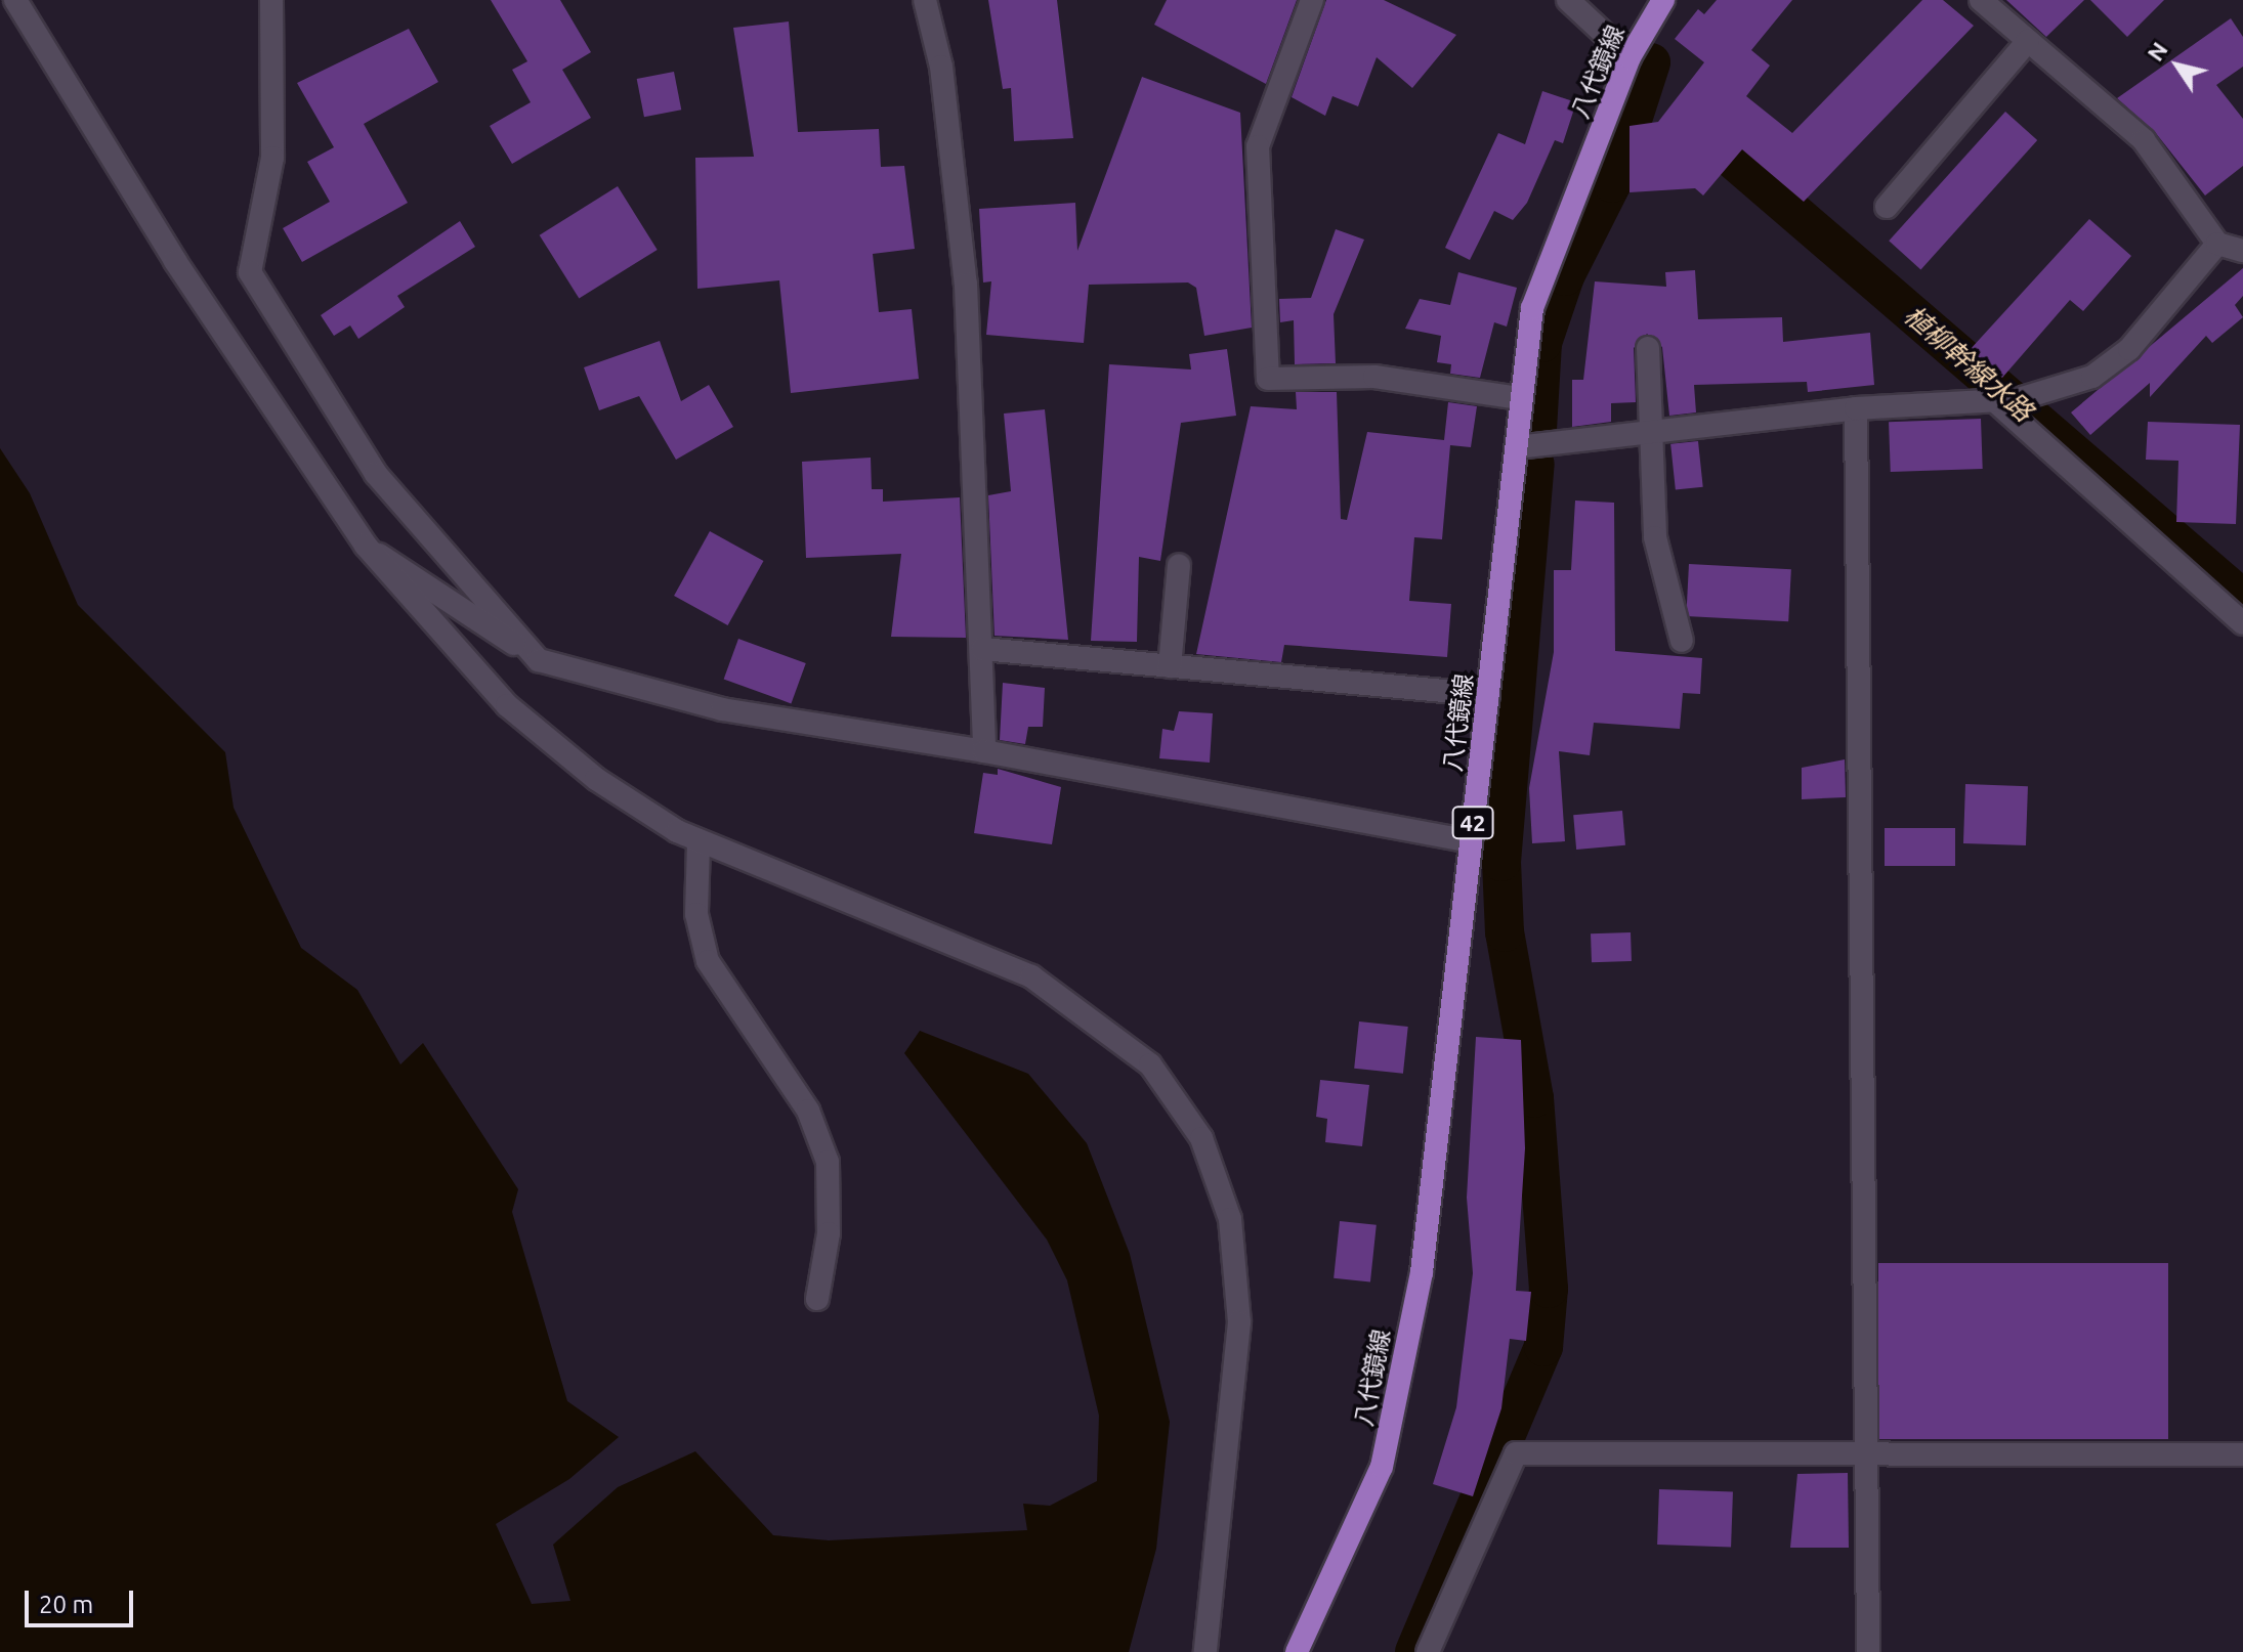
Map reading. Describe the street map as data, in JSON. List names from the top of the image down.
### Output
{
  "streets": {
    "main road": ["八代鏡線", "42"]
  },
  "water": ["植柳幹線水路"],
  "scale_bar": "20 m",
  "north": "top left"
}
